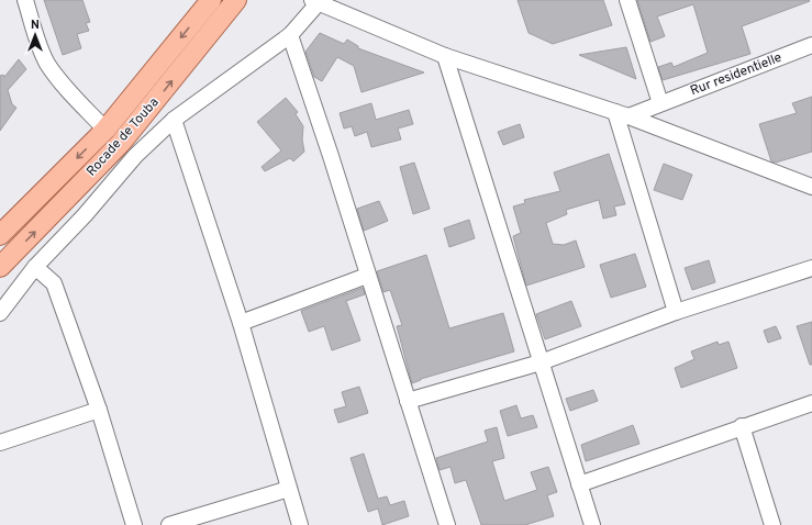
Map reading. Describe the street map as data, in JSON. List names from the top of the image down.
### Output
{
  "streets": {
    "main road": ["Rocade de Touba"],
    "street": ["Rur residentielle"]
  },
  "north": "top"
}
